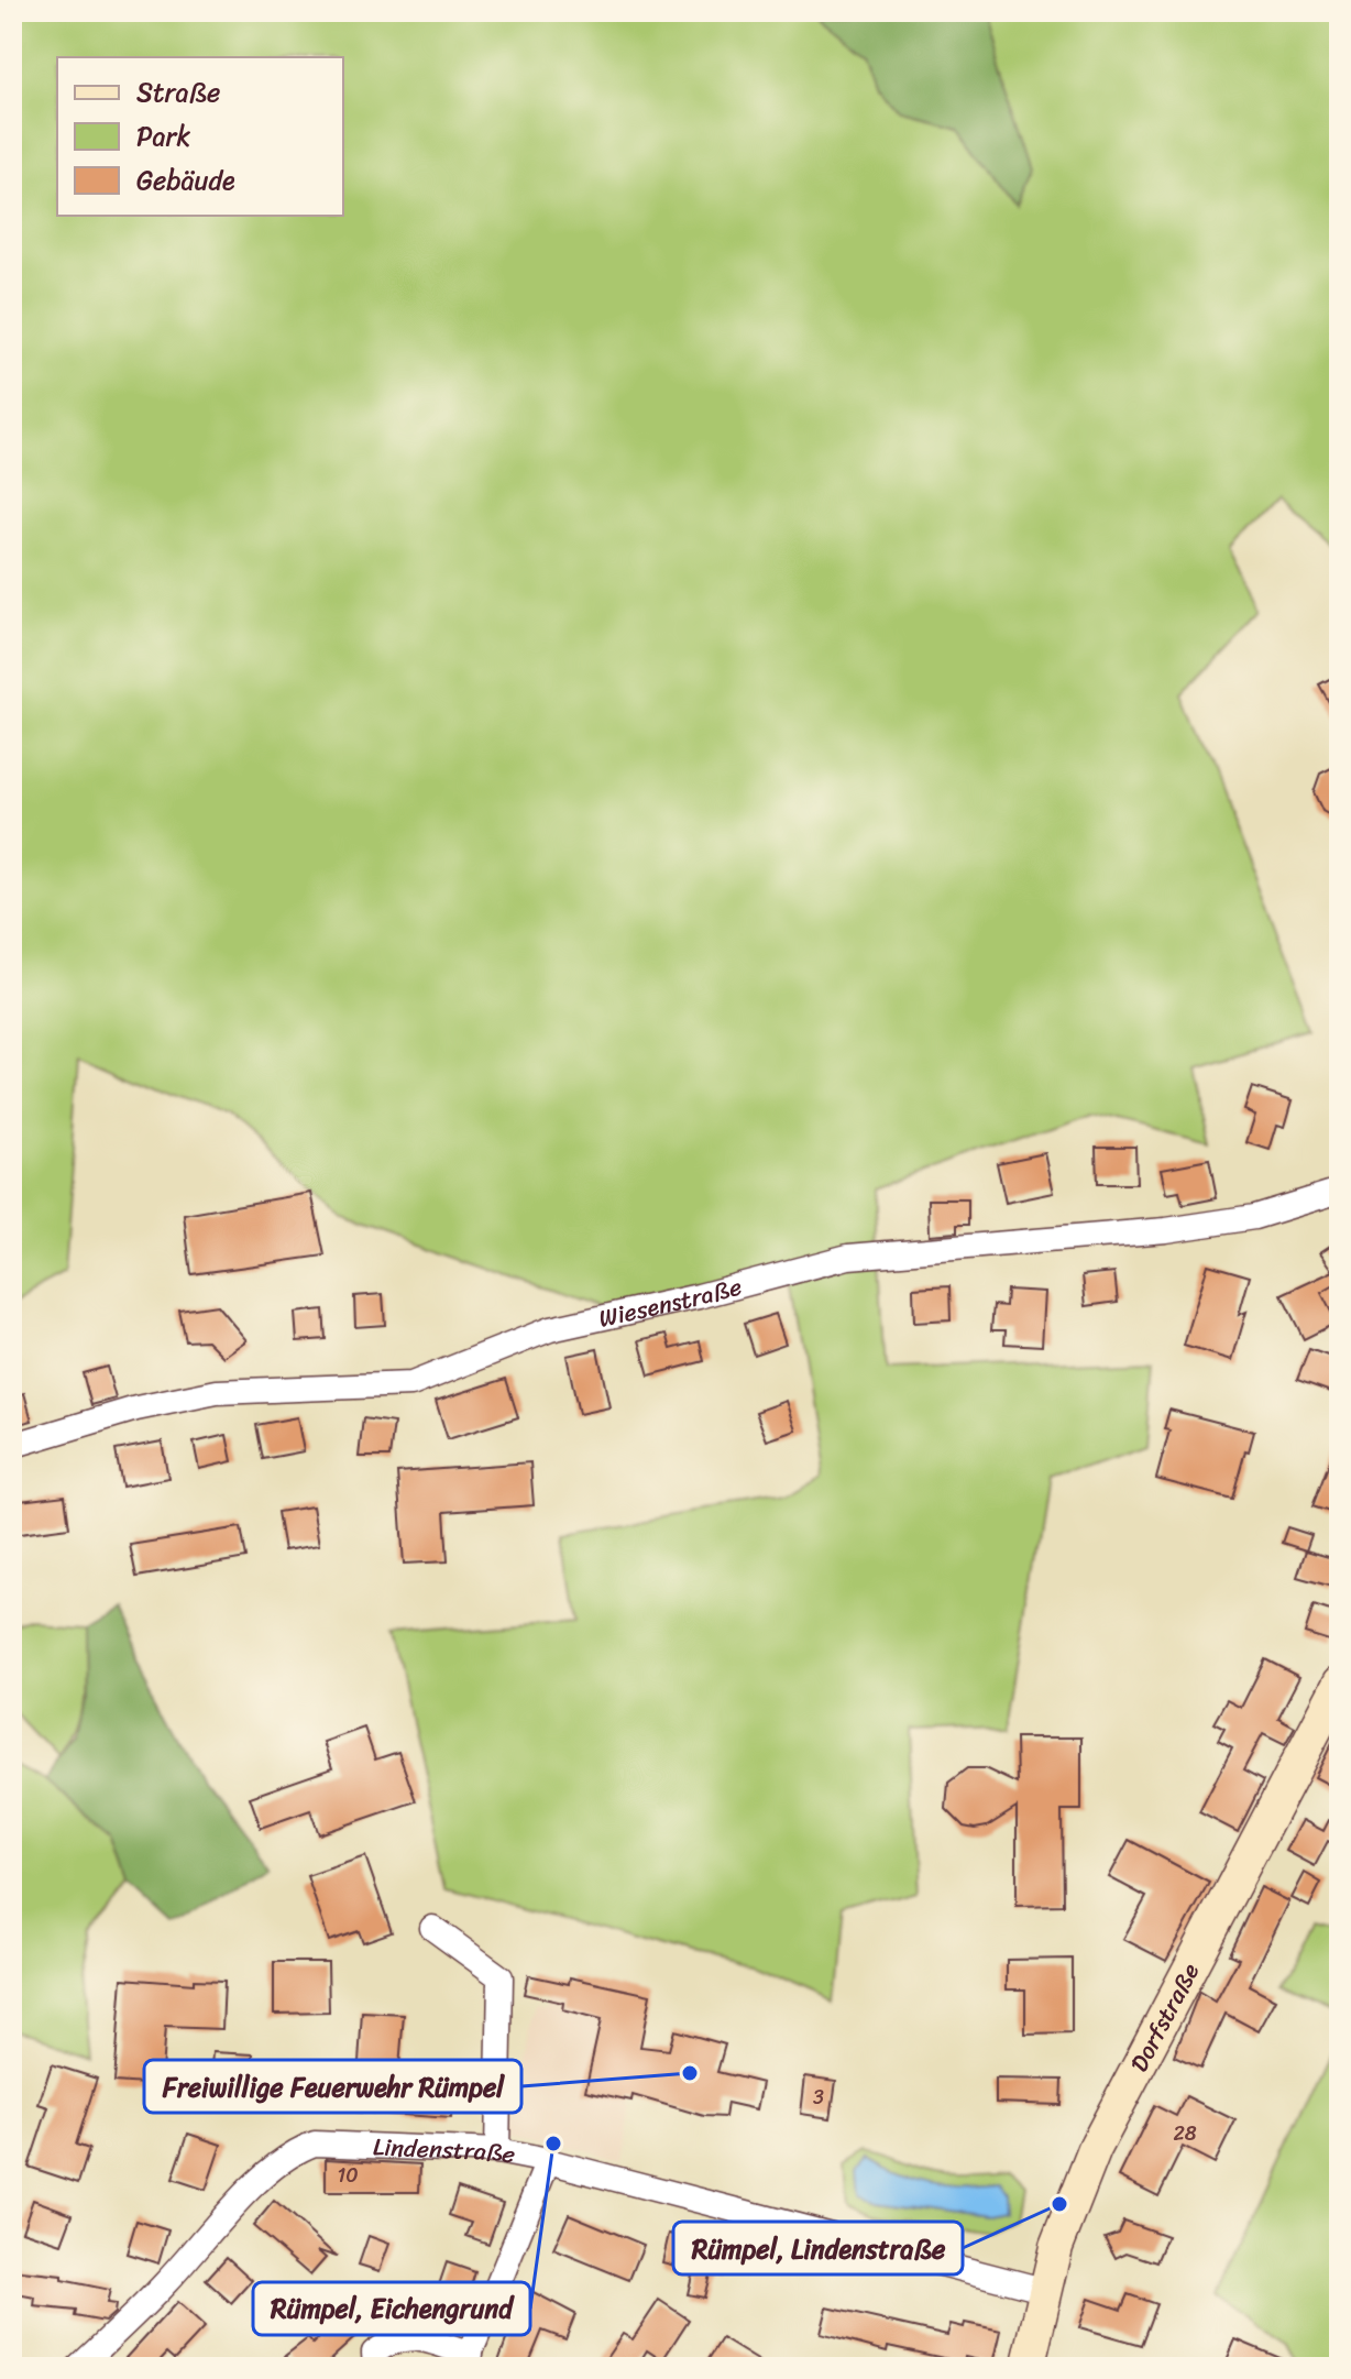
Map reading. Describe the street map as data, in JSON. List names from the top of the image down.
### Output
{
  "streets": {
    "street": ["Wiesenstraße", "Dorfstraße", "Lindenstraße"]
  },
  "crossings": [
    ["Dorfstraße", "Lindenstraße"]
  ],
  "places": ["Freiwillige Feuerwehr Rümpel", "Rümpel, Eichengrund", "Rümpel, Lindenstraße"],
  "house_numbers": ["3", "28", "10"],
  "legend": ["Straße", "Park", "Gebäude"]
}
